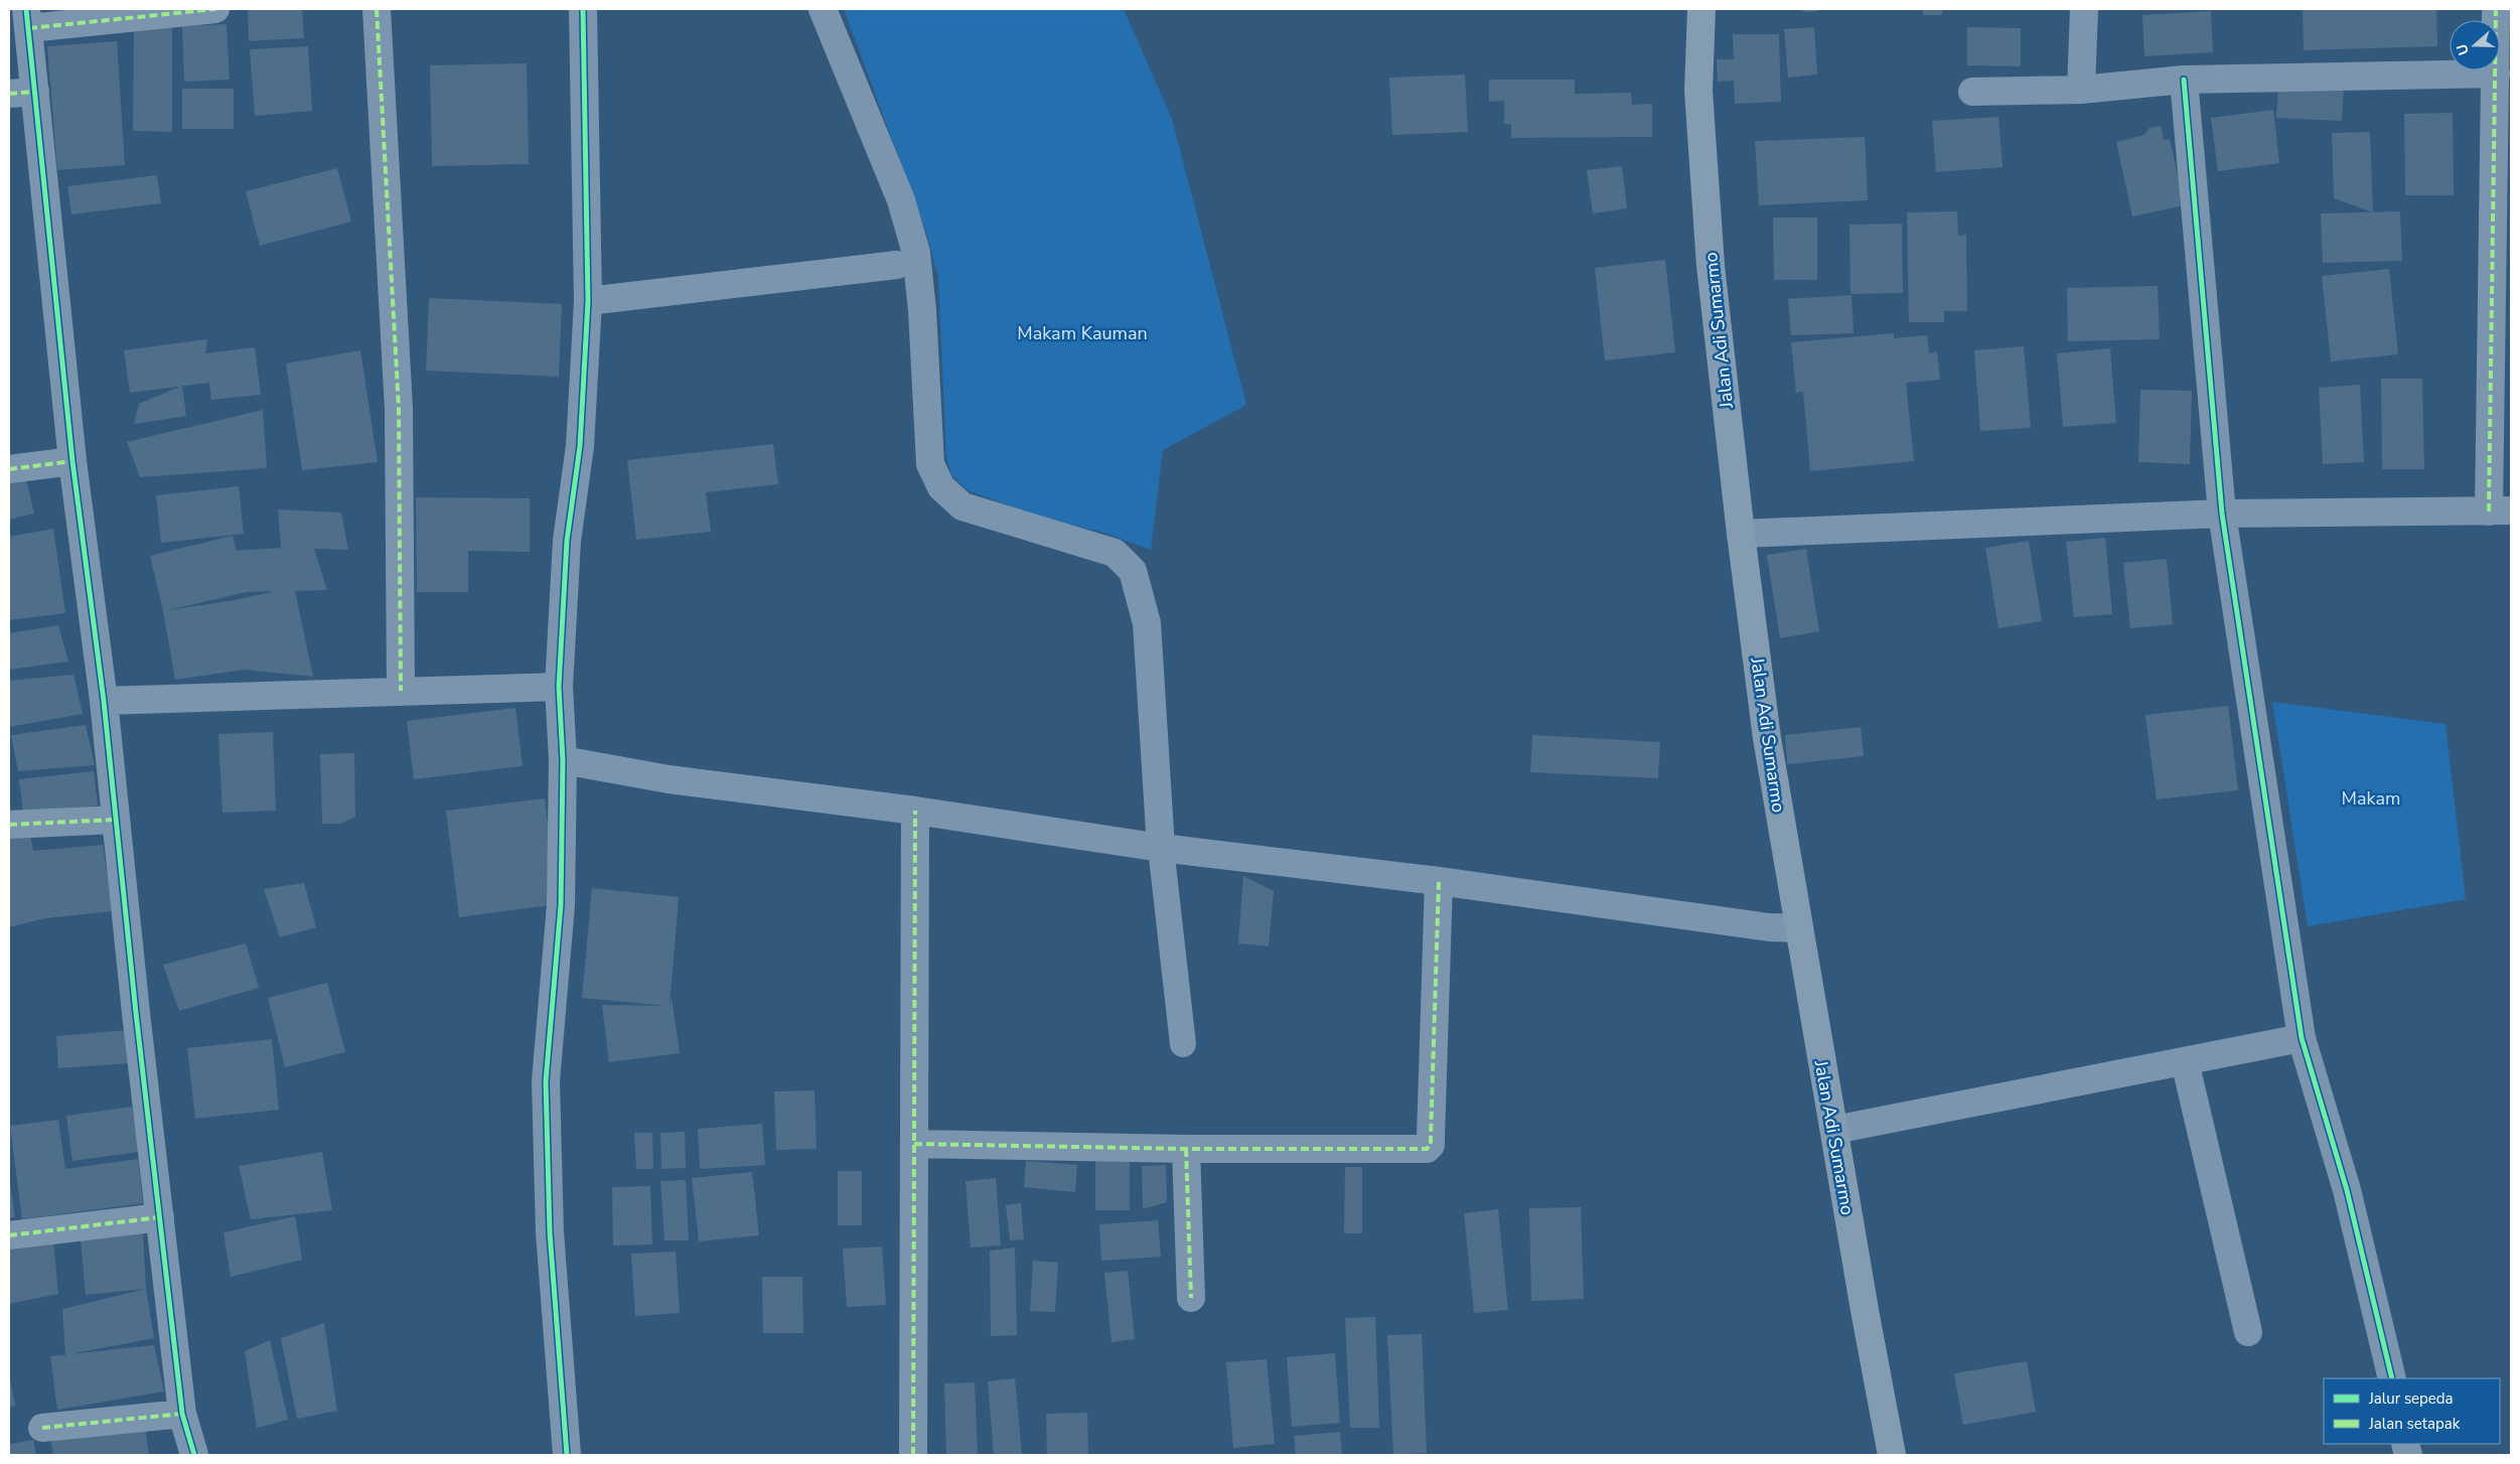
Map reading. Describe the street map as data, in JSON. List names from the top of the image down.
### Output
{
  "streets": {
    "main road": ["Jalan Adi Sumarmo"]
  },
  "parks": ["Makam Kauman", "Makam"],
  "legend": ["Jalur sepeda", "Jalan setapak"],
  "north": "left"
}
